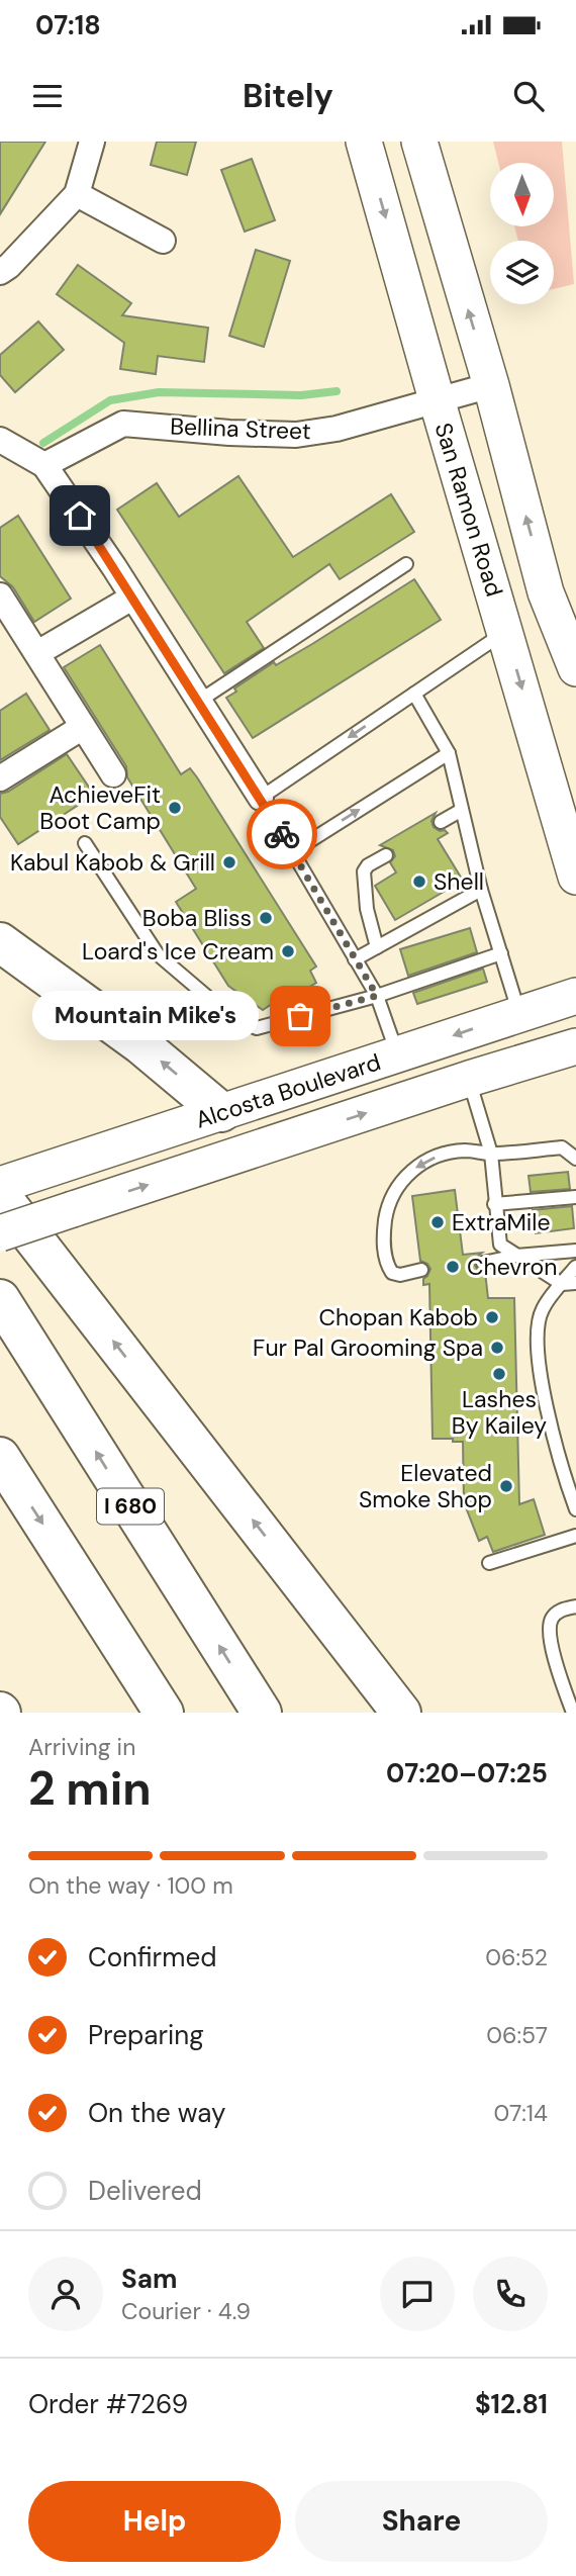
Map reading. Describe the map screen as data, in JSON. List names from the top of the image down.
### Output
{
  "streets": {
    "highway": ["I 680"],
    "main road": ["San Ramon Road", "Alcosta Boulevard"],
    "street": ["Bellina Street"]
  },
  "crossings": [
    ["Bellina Street", "San Ramon Road"]
  ],
  "places": [
    "AchieveFit Boot Camp",
    "Kabul Kabob & Grill",
    "Shell",
    "Boba Bliss",
    "Loard's Ice Cream",
    "Mountain Mike's",
    "ExtraMile",
    "Chevron",
    "Chopan Kabob",
    "Fur Pal Grooming Spa",
    "Lashes By Kailey",
    "Elevated Smoke Shop"
  ],
  "north": "bottom",
  "page": {
    "status": "07:18",
    "header": "Bitely",
    "bubble": "Mountain Mike's",
    "heading": ["2 min", "Arriving in", "07:20–07:25"],
    "panel": [
      "Sam",
      "Courier · 4.9",
      "Order #7269",
      "$12.81"
    ],
    "bar": "On the way · 100 m",
    "list": [
      ["Confirmed", "06:52"],
      ["Preparing", "06:57"],
      ["On the way", "07:14"],
      "Delivered"
    ],
    "buttons": ["Help", "Share"]
  }
}
